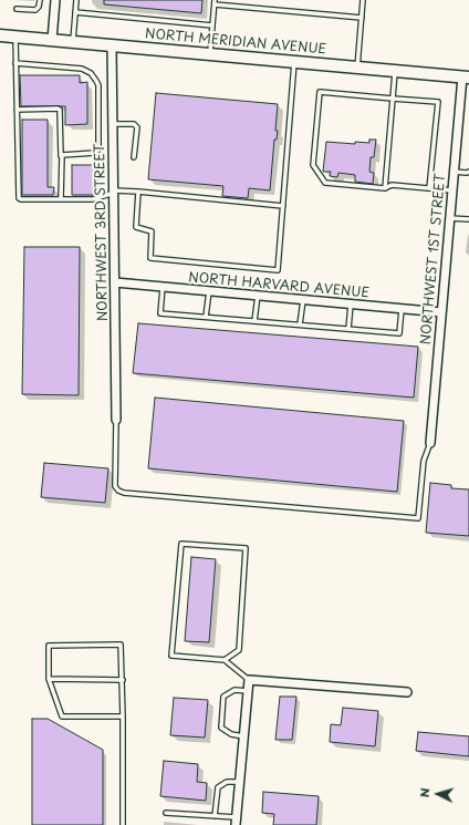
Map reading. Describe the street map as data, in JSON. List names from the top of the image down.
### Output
{
  "streets": {
    "main road": ["NORTH MERIDIAN AVENUE"],
    "street": ["NORTHWEST 3RD STREET", "NORTHWEST 1ST STREET", "NORTH HARVARD AVENUE"]
  },
  "crossings": [
    ["NORTH MERIDIAN AVENUE", "NORTHWEST 3RD STREET"],
    ["NORTH MERIDIAN AVENUE", "NORTHWEST 1ST STREET"],
    ["NORTHWEST 3RD STREET", "NORTH HARVARD AVENUE"],
    ["NORTHWEST 1ST STREET", "NORTH HARVARD AVENUE"]
  ],
  "north": "left"
}
